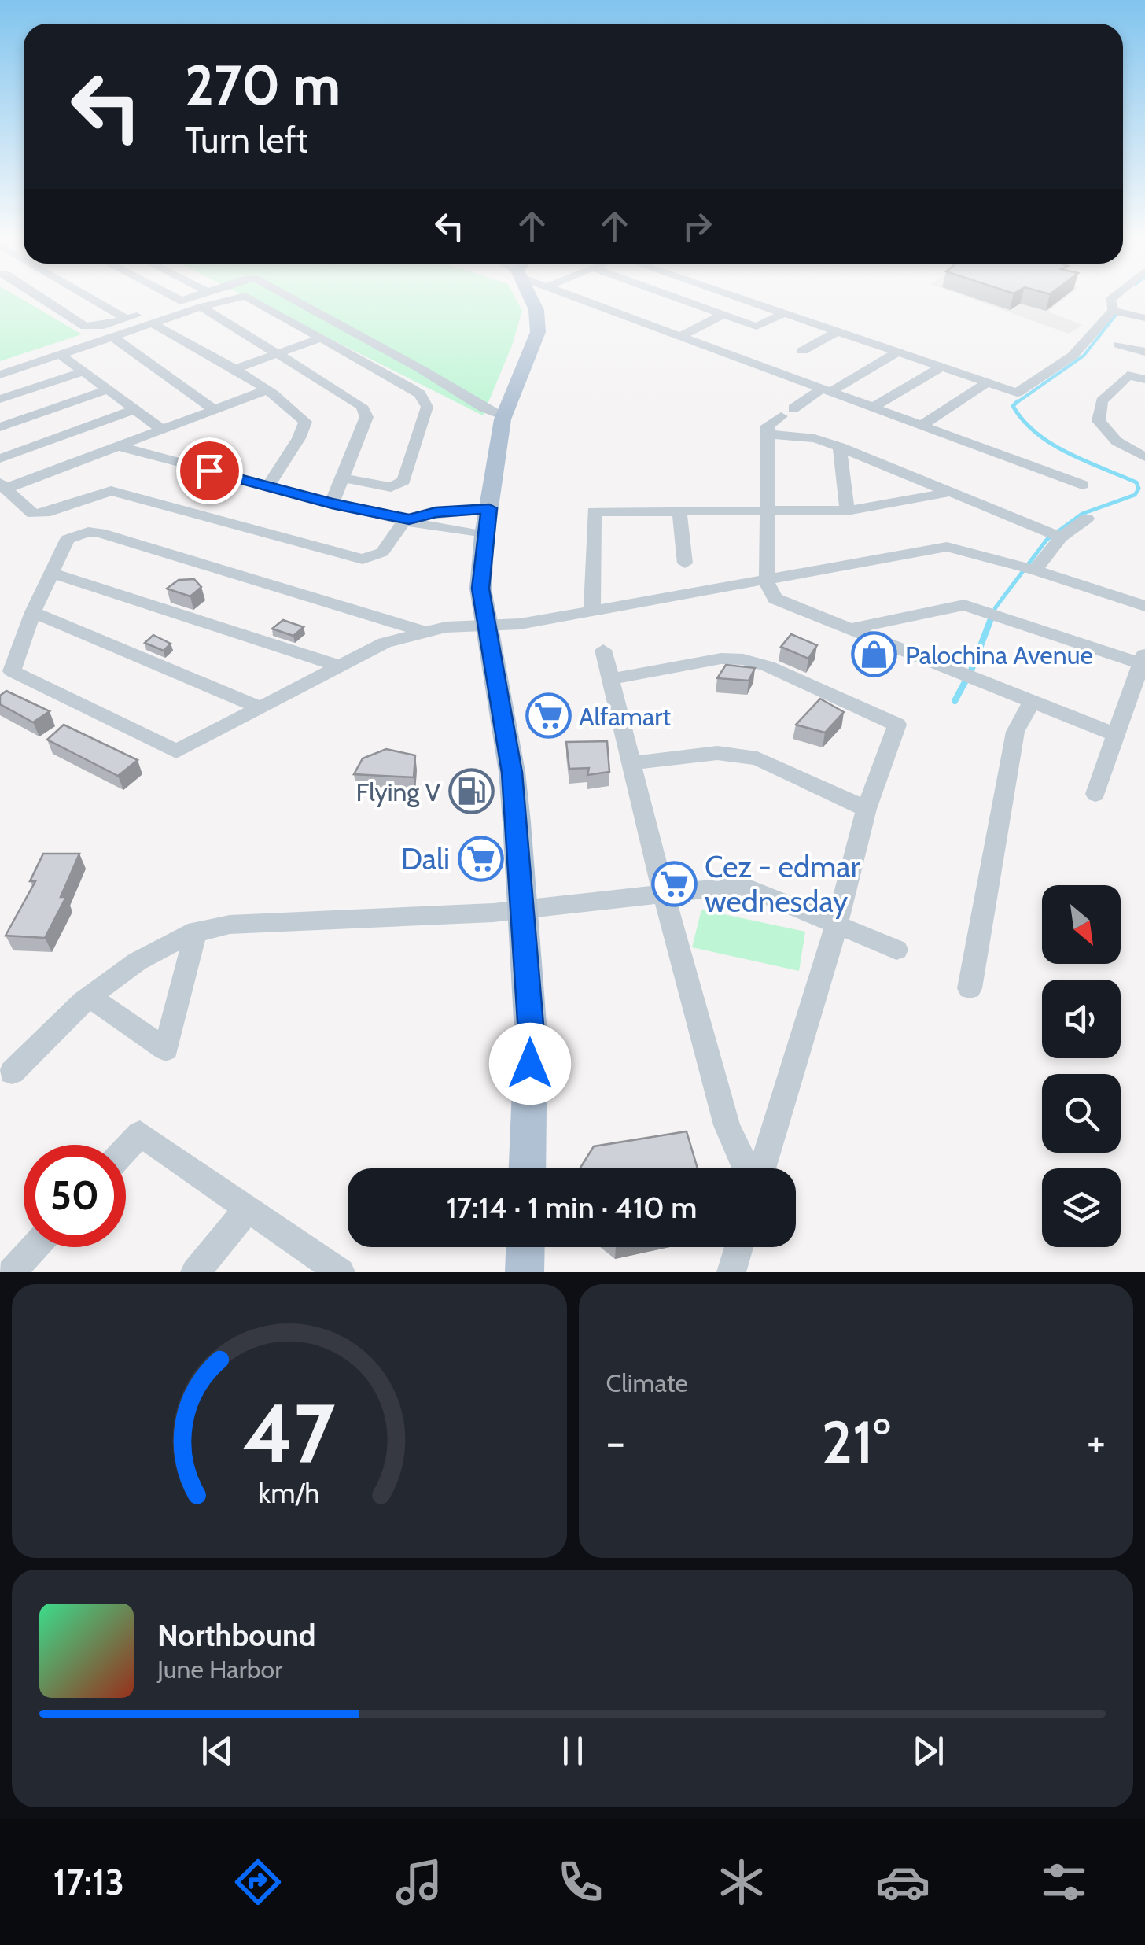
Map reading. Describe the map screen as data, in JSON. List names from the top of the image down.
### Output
{
  "places": {
    "shop": ["Palochina Avenue"],
    "supermarket": ["Alfamart", "Dali", "Cez - edmar wednesday"],
    "fuel station": ["Flying V"]
  },
  "north": "bottom right",
  "page": {
    "turn": ["270 m", "Turn left"],
    "limit": "50",
    "trip": "17:14 · 1 min · 410 m",
    "tile": "Climate",
    "heat": ["−", "21°", "+"],
    "song": ["Northbound", "June Harbor"],
    "tabs": "17:13",
    "gauge": ["47", "km/h"]
  }
}
